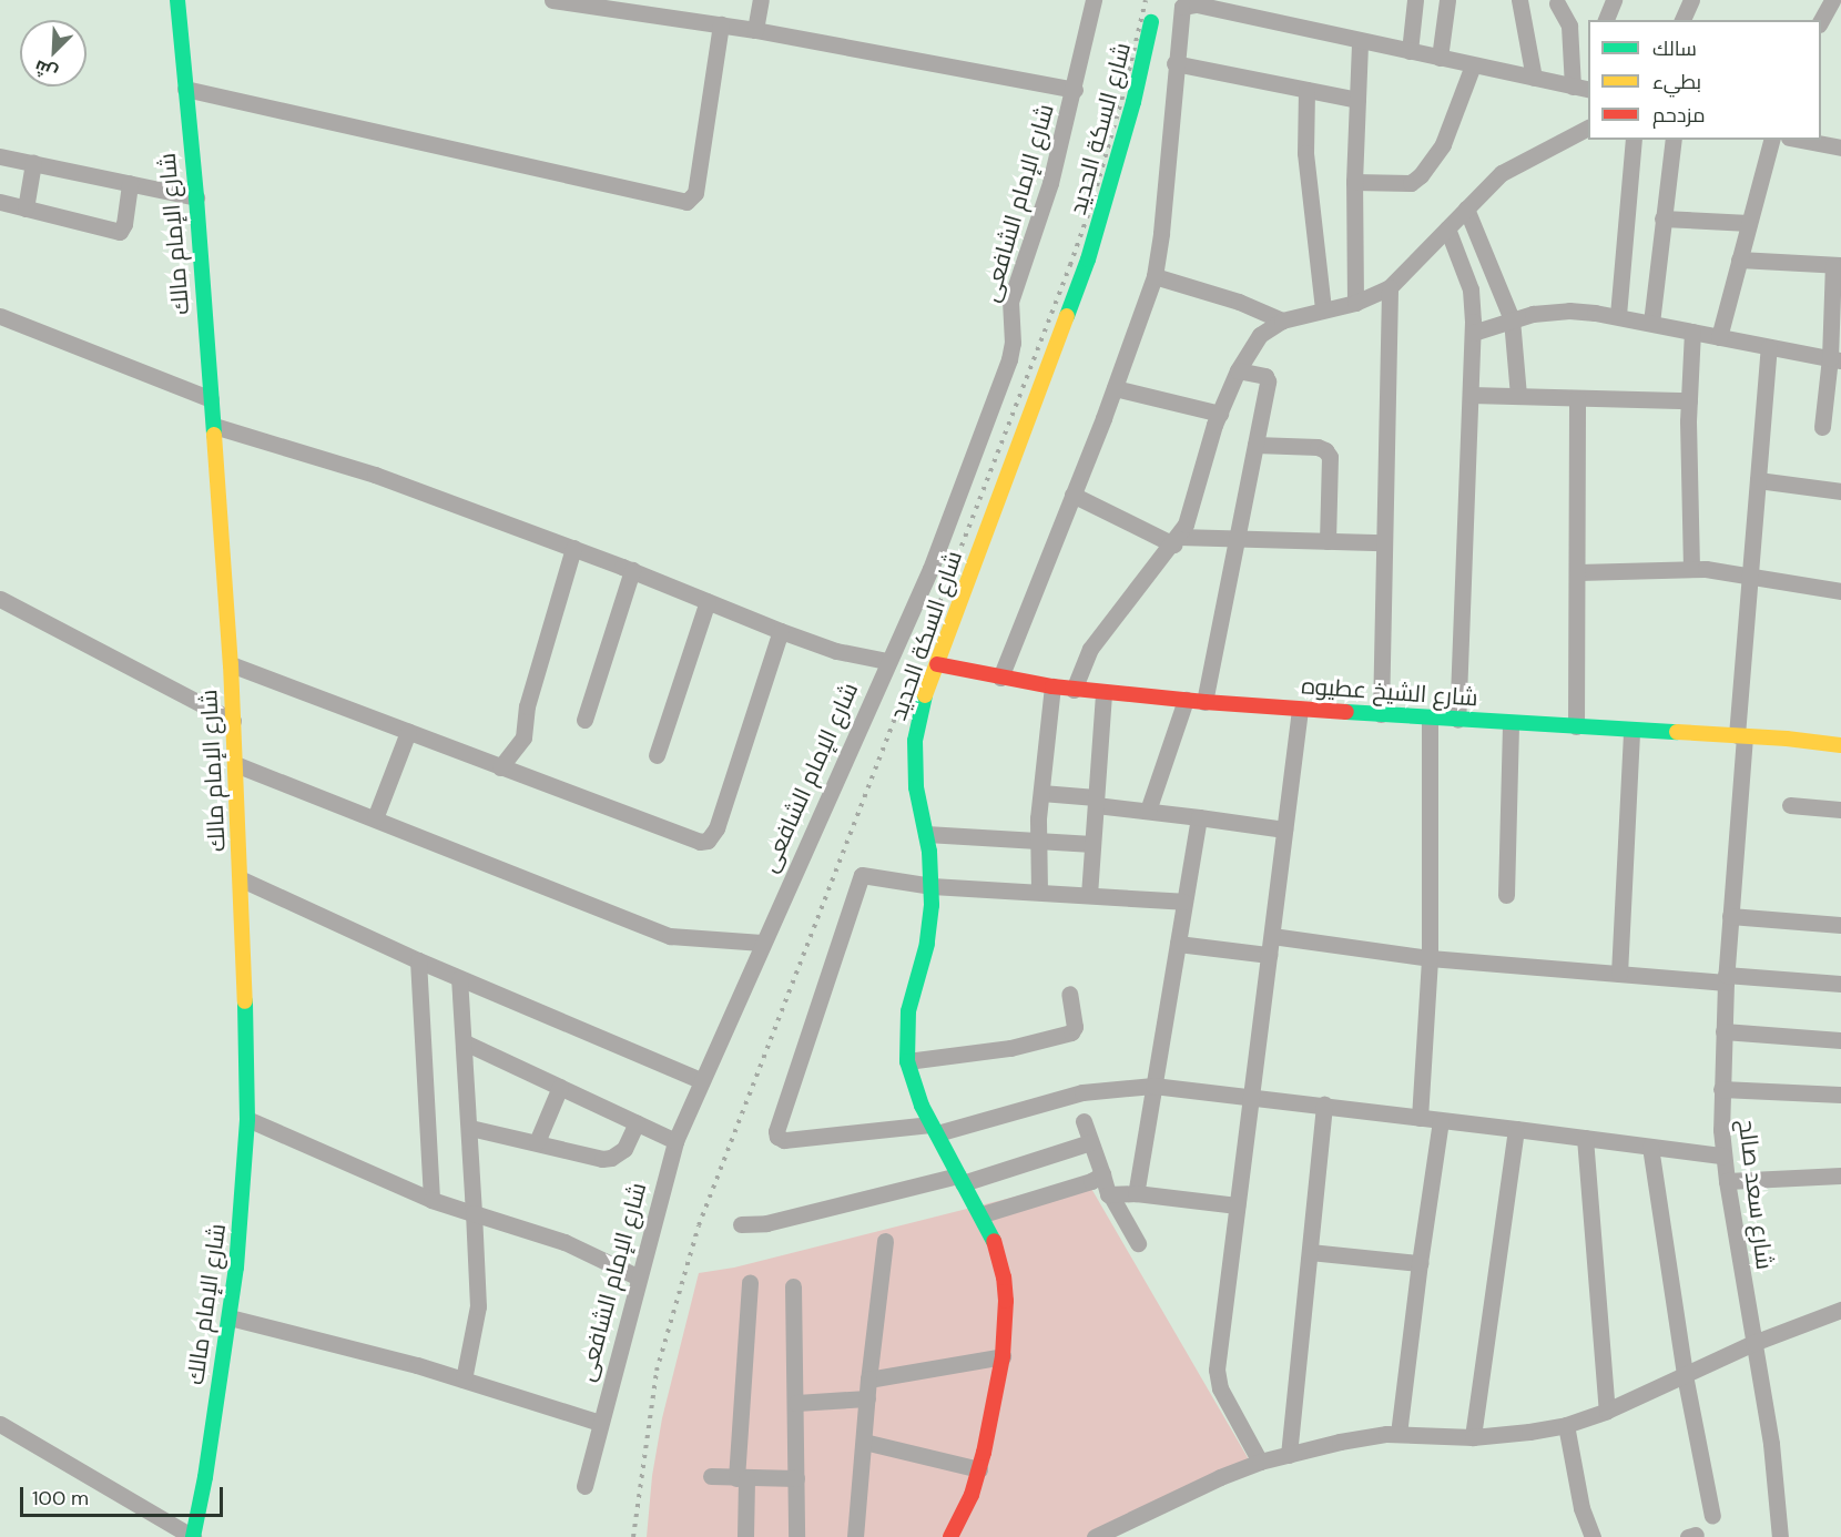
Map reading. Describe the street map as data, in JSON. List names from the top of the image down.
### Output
{
  "streets": {
    "street": [
      "شارع السكة الحديد",
      "شارع الإمام الشافعى",
      "شارع الإمام مالك",
      "شارع الشيخ عطيوه",
      "شارع سعد صالح"
    ]
  },
  "crossings": [
    ["شارع السكة الحديد", "شارع الشيخ عطيوه"],
    ["شارع الشيخ عطيوه", "شارع سعد صالح"]
  ],
  "legend": ["سالك", "بطيء", "مزدحم"],
  "scale_bar": "100 m",
  "north": "bottom left"
}
